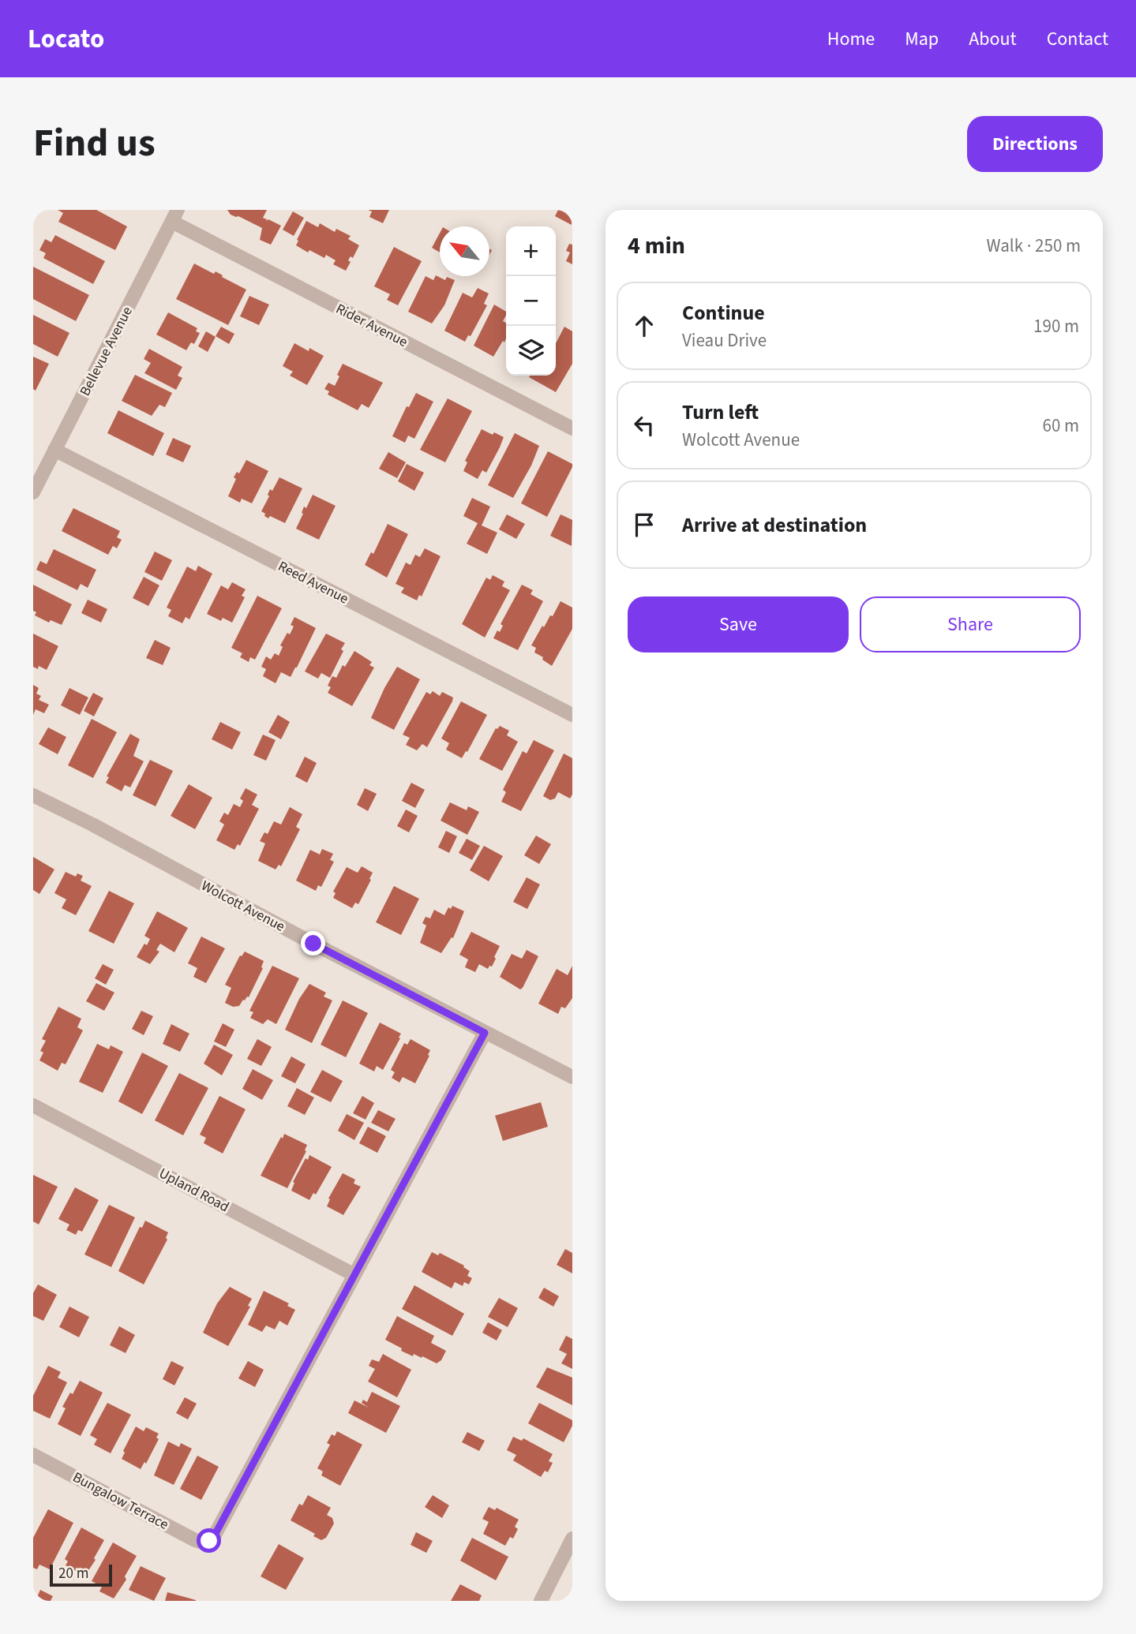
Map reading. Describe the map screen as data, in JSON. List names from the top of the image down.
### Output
{
  "streets": {
    "street": [
      "Rider Avenue",
      "Bellevue Avenue",
      "Reed Avenue",
      "Wolcott Avenue",
      "Upland Road",
      "Bungalow Terrace"
    ]
  },
  "crossings": [
    ["Rider Avenue", "Bellevue Avenue"],
    ["Bellevue Avenue", "Reed Avenue"],
    ["Upland Road", "Bungalow Terrace"]
  ],
  "scale_bar": "20 m",
  "north": "top left",
  "page": {
    "header": "Locato",
    "nav": [
      "Home",
      "Map",
      "About",
      "Contact"
    ],
    "title": "Find us",
    "buttons": [
      "Directions",
      ["Save", "Share"]
    ],
    "heading": ["4 min", "Walk · 250 m"],
    "map_buttons": ["+", "−"],
    "list": [
      ["Continue", "Vieau Drive", "190 m"],
      ["Turn left", "Wolcott Avenue", "60 m"],
      "Arrive at destination"
    ],
    "scale": "20 m"
  }
}
